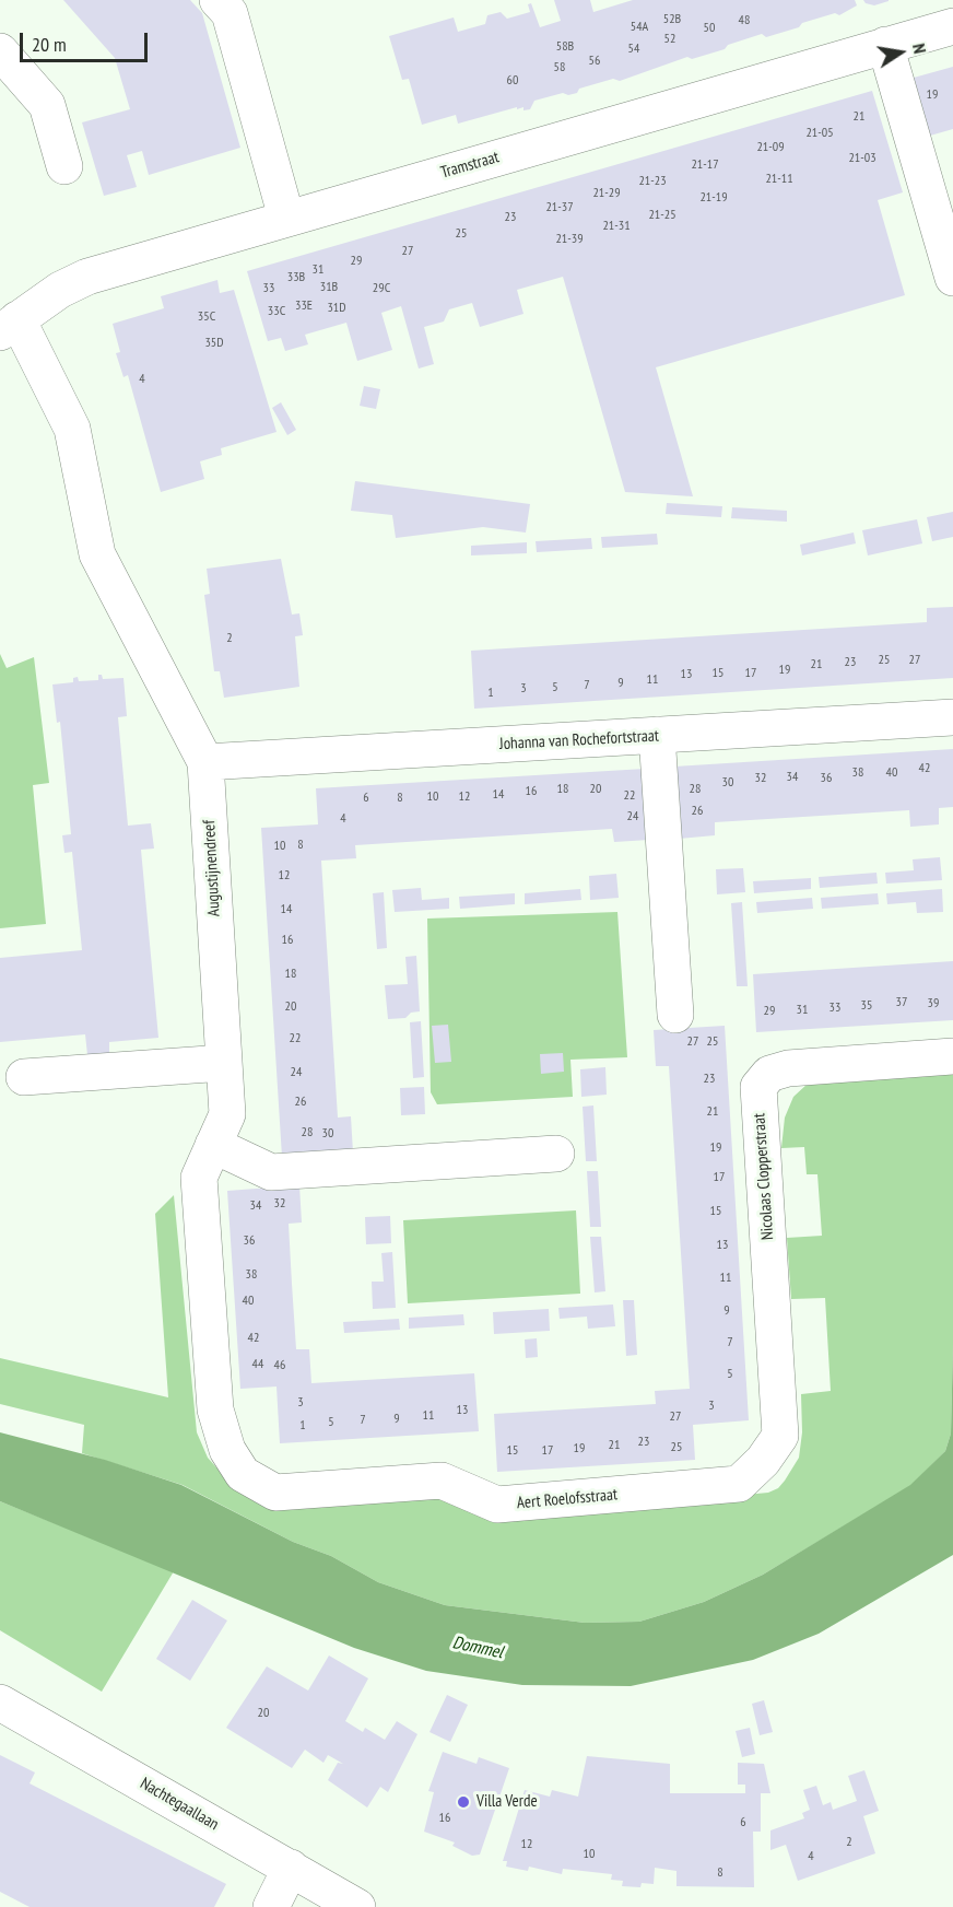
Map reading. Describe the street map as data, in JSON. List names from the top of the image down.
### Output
{
  "streets": {
    "street": [
      "Tramstraat",
      "Johanna van Rochefortstraat",
      "Augustijnendreef",
      "Nicolaas Clopperstraat",
      "Aert Roelofsstraat",
      "Nachtegaallaan"
    ]
  },
  "crossings": [
    ["Tramstraat", "Augustijnendreef"],
    ["Johanna van Rochefortstraat", "Augustijnendreef"],
    ["Augustijnendreef", "Aert Roelofsstraat"],
    ["Nicolaas Clopperstraat", "Aert Roelofsstraat"]
  ],
  "water": ["Dommel"],
  "places": ["Villa Verde"],
  "house_numbers": [
    "52B",
    "48",
    "54A",
    "50",
    "52",
    "58B",
    "54",
    "56",
    "58",
    "60",
    "19",
    "21",
    "21-05",
    "21-09",
    "21-03",
    "21-17",
    "21-11",
    "21-23",
    "21-29",
    "21-19",
    "21-37",
    "21-25",
    "23",
    "21-31",
    "25",
    "21-39",
    "27",
    "29",
    "31",
    "33B",
    "31B",
    "33",
    "29C",
    "33E",
    "31D",
    "33C",
    "35C",
    "35D",
    "4",
    "2",
    "25",
    "27",
    "23",
    "21",
    "19",
    "15",
    "17",
    "13",
    "11",
    "9",
    "7",
    "5",
    "3",
    "1",
    "42",
    "38",
    "40",
    "34",
    "32",
    "36",
    "30",
    "18",
    "20",
    "28",
    "16",
    "14",
    "22",
    "10",
    "12",
    "6",
    "8",
    "26",
    "24",
    "4",
    "8",
    "10",
    "12",
    "14",
    "16",
    "18",
    "37",
    "39",
    "35",
    "20",
    "33",
    "31",
    "29",
    "22",
    "27",
    "25",
    "24",
    "23",
    "26",
    "21",
    "28",
    "30",
    "19",
    "17",
    "32",
    "34",
    "15",
    "36",
    "13",
    "38",
    "11",
    "40",
    "9",
    "42",
    "7",
    "44",
    "46",
    "5",
    "3",
    "3",
    "13",
    "11",
    "27",
    "9",
    "7",
    "5",
    "1",
    "23",
    "21",
    "25",
    "19",
    "15",
    "17",
    "20",
    "16",
    "6",
    "2",
    "12",
    "10",
    "4",
    "8"
  ],
  "scale_bar": "20 m",
  "north": "right"
}
